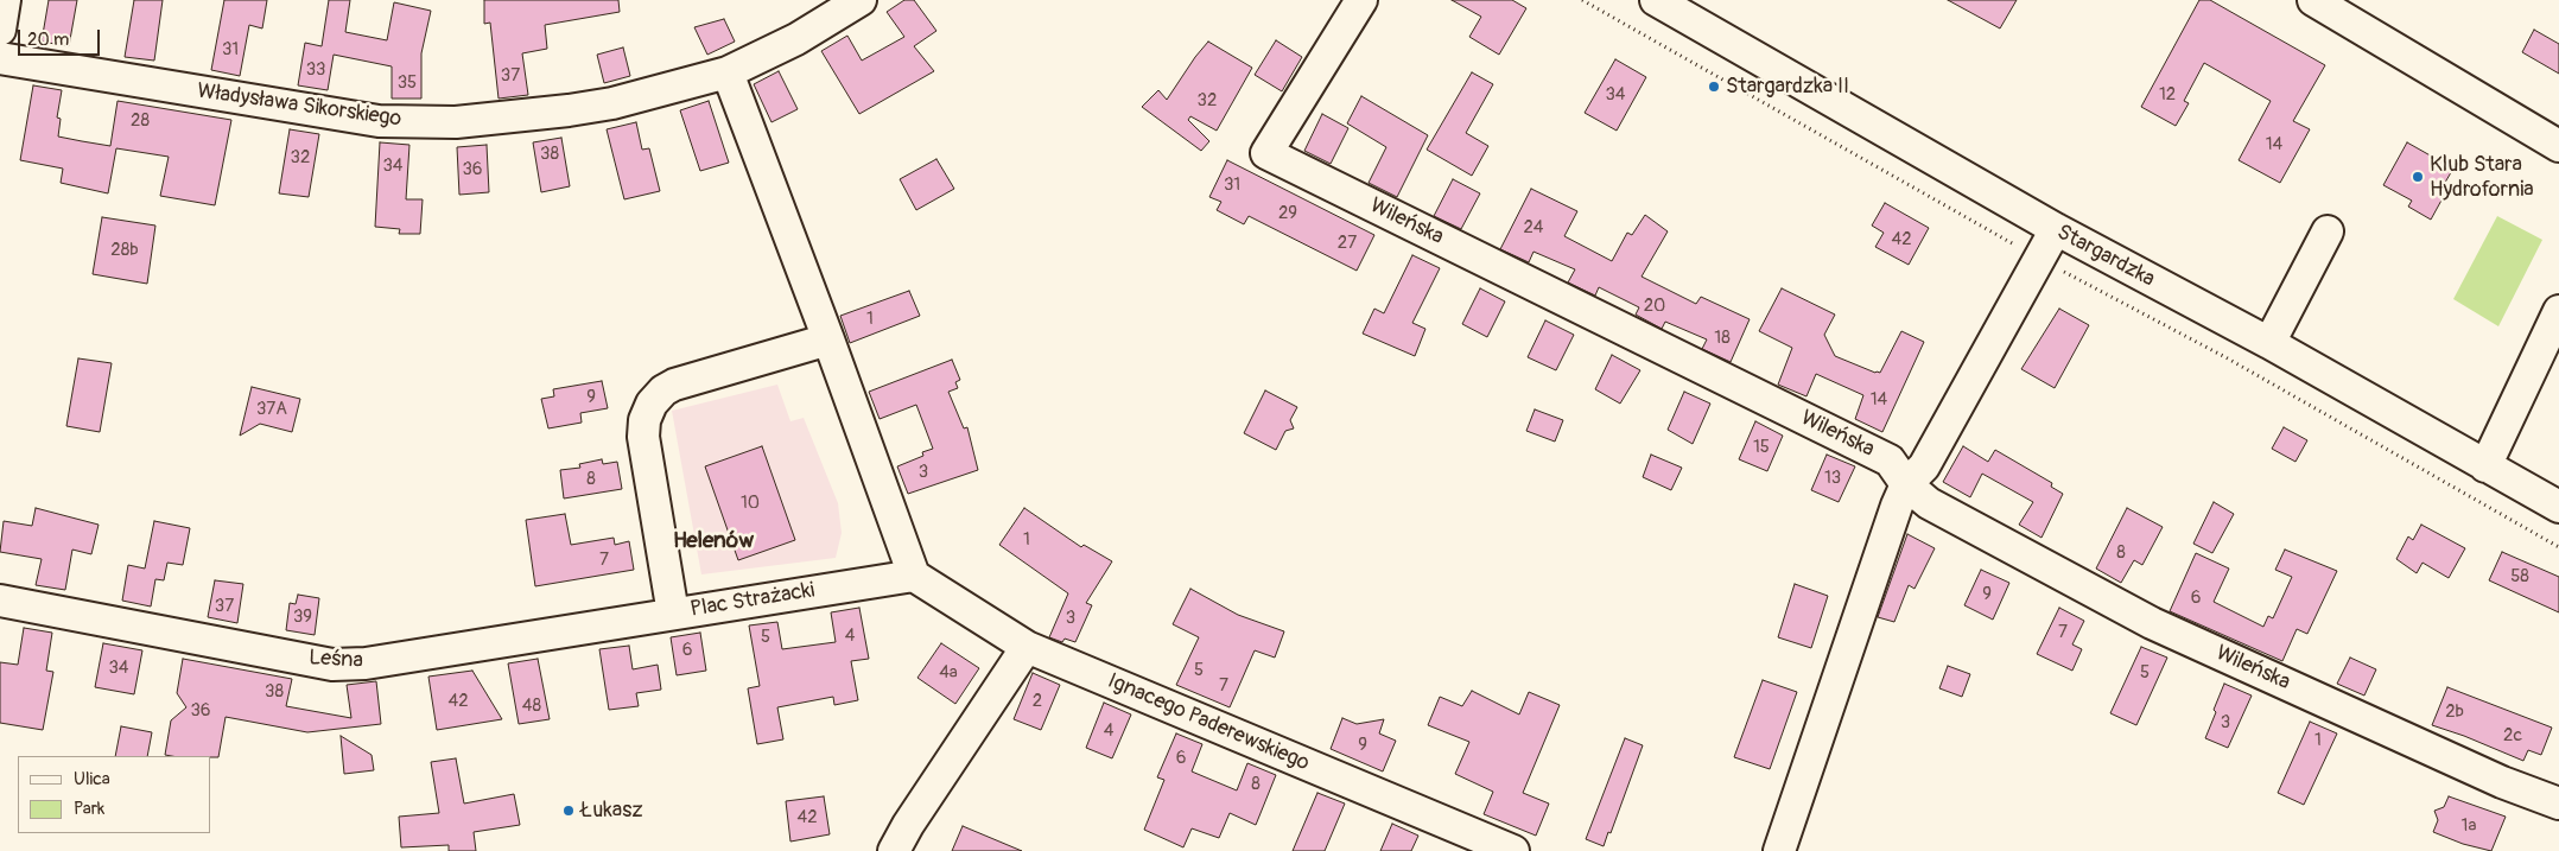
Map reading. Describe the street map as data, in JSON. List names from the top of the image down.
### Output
{
  "streets": {
    "street": [
      "Władysława Sikorskiego",
      "Wileńska",
      "Stargardzka",
      "Plac Strażacki",
      "Leśna",
      "Ignacego Paderewskiego"
    ]
  },
  "crossings": [
    ["Plac Strażacki", "Leśna"],
    ["Plac Strażacki", "Ignacego Paderewskiego"]
  ],
  "districts": ["Helenów"],
  "places": ["Stargardzka II", "Klub Stara Hydrofornia", "Łukasz"],
  "house_numbers": [
    "31",
    "33",
    "37",
    "35",
    "34",
    "12",
    "32",
    "28",
    "14",
    "38",
    "32",
    "34",
    "36",
    "31",
    "29",
    "24",
    "42",
    "27",
    "28b",
    "20",
    "1",
    "18",
    "9",
    "14",
    "37A",
    "15",
    "3",
    "13",
    "8",
    "10",
    "1",
    "8",
    "7",
    "58",
    "9",
    "6",
    "37",
    "39",
    "3",
    "7",
    "4",
    "5",
    "6",
    "34",
    "5",
    "4a",
    "5",
    "7",
    "38",
    "42",
    "2",
    "48",
    "36",
    "2b",
    "3",
    "4",
    "2c",
    "1",
    "9",
    "6",
    "8",
    "42",
    "1a"
  ],
  "legend": ["Ulica", "Park"],
  "scale_bar": "20 m"
}
